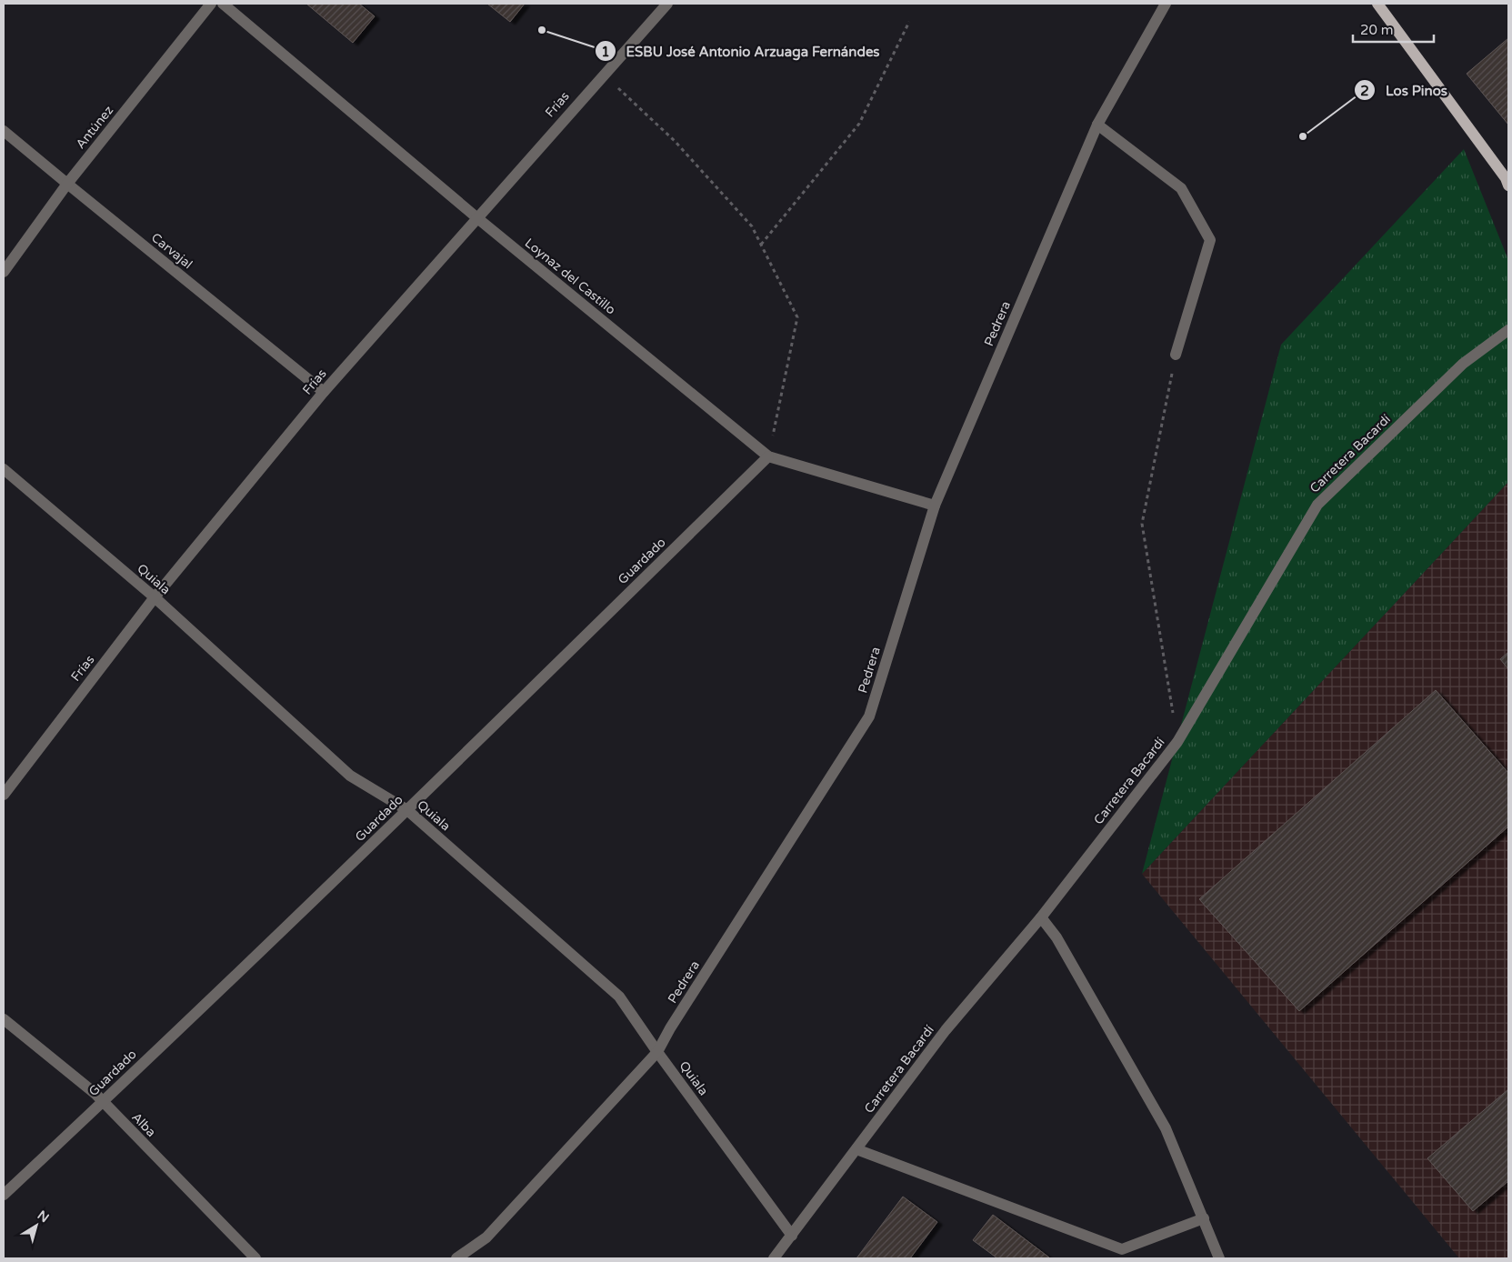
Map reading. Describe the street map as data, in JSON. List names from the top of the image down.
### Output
{
  "streets": {
    "street": [
      "Frías",
      "Antúnez",
      "Carvajal",
      "Loynaz del Castillo",
      "Pedrera",
      "Carretera Bacardí",
      "Guardado",
      "Quiala",
      "Alba"
    ]
  },
  "crossings": [
    ["Frías", "Carvajal"],
    ["Frías", "Loynaz del Castillo"],
    ["Frías", "Quiala"],
    ["Antúnez", "Carvajal"],
    ["Loynaz del Castillo", "Pedrera"],
    ["Loynaz del Castillo", "Guardado"],
    ["Pedrera", "Quiala"],
    ["Carretera Bacardí", "Quiala"],
    ["Guardado", "Quiala"],
    ["Guardado", "Alba"]
  ],
  "places": ["ESBU José Antonio Arzuaga Fernándes", "Los Pinos"],
  "scale_bar": "20 m",
  "north": "top right"
}
